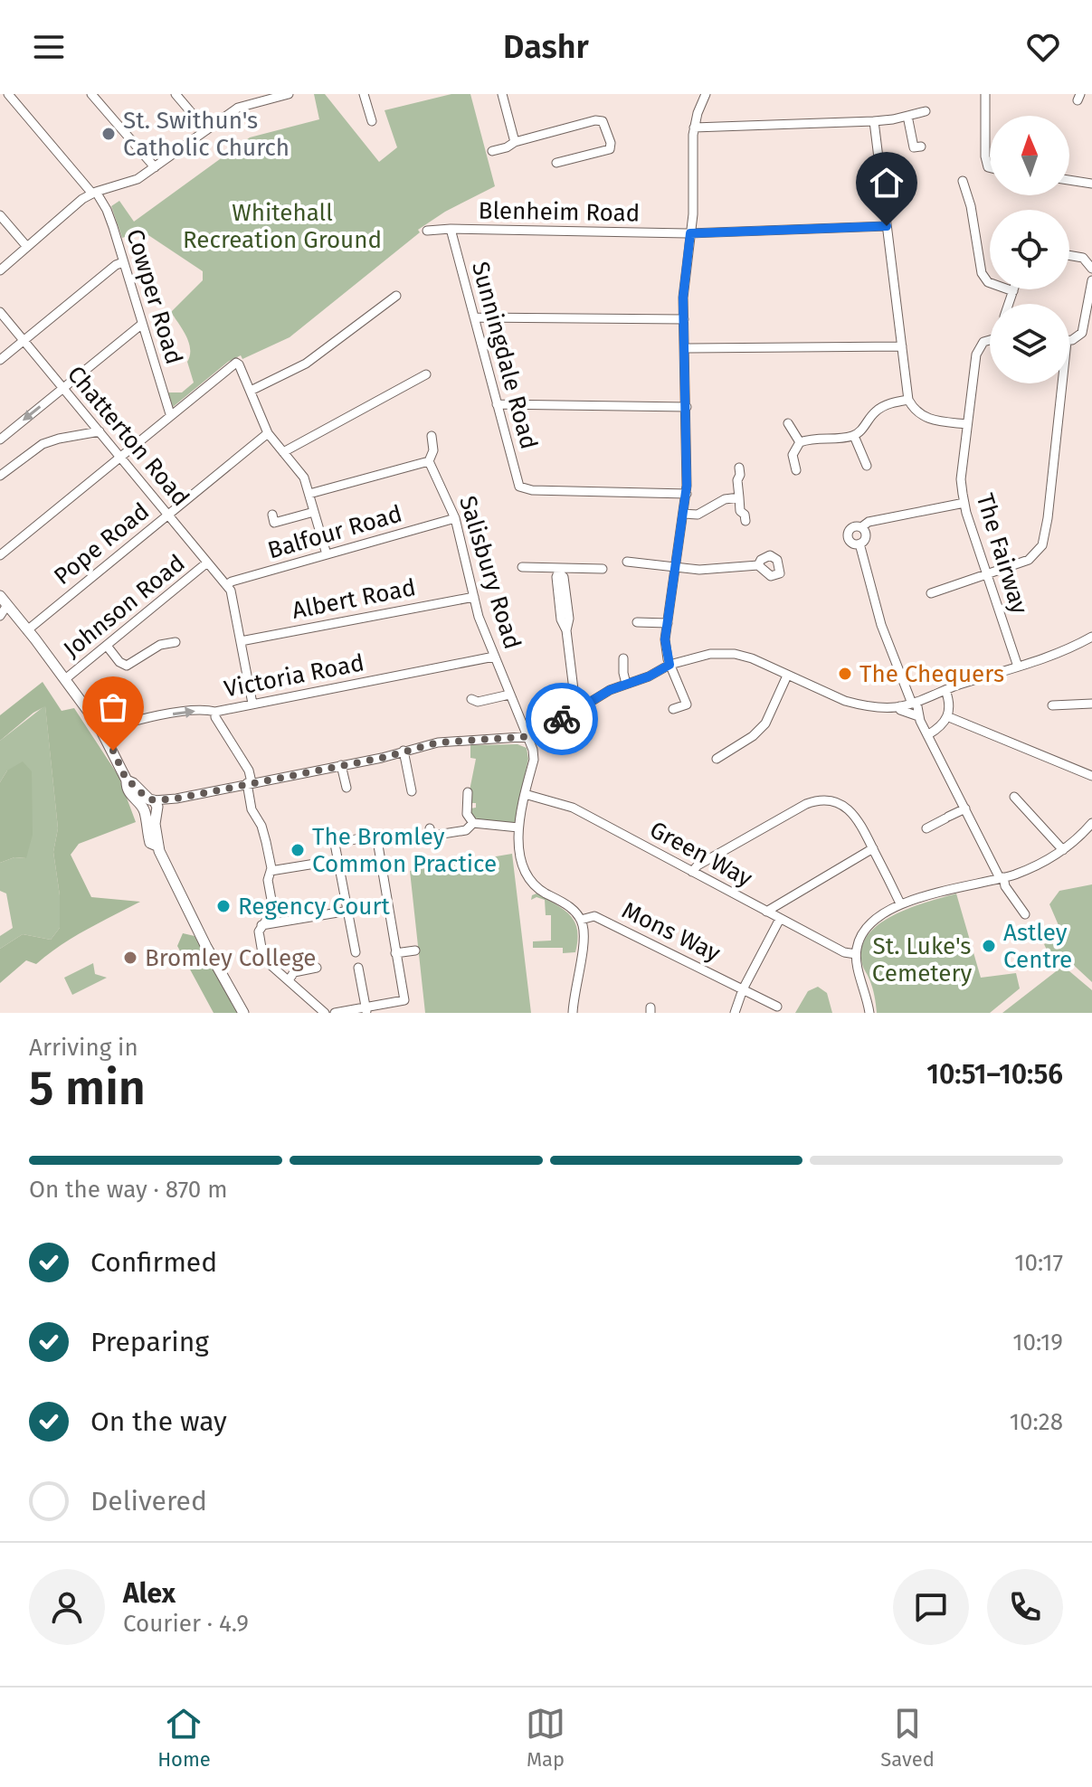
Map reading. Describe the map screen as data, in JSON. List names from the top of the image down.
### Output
{
  "streets": {
    "street": [
      "Blenheim Road",
      "Cowper Road",
      "Sunningdale Road",
      "Chatterton Road",
      "Balfour Road",
      "Pope Road",
      "The Fairway",
      "Salisbury Road",
      "Albert Road",
      "Johnson Road",
      "Victoria Road",
      "Green Way",
      "Mons Way"
    ]
  },
  "crossings": [
    ["Blenheim Road", "Sunningdale Road"],
    ["Chatterton Road", "Balfour Road"],
    ["Chatterton Road", "Pope Road"],
    ["Chatterton Road", "Johnson Road"],
    ["Balfour Road", "Salisbury Road"],
    ["Salisbury Road", "Albert Road"],
    ["Salisbury Road", "Victoria Road"]
  ],
  "parks": ["Whitehall Recreation Ground", "St. Luke's Cemetery"],
  "places": [
    "St. Swithun's Catholic Church",
    "The Chequers",
    "The Bromley Common Practice",
    "Regency Court",
    "Astley Centre",
    "Bromley College"
  ],
  "north": "top",
  "page": {
    "header": "Dashr",
    "heading": ["5 min", "Arriving in", "10:51–10:56"],
    "panel": ["Alex", "Courier · 4.9"],
    "bar": "On the way · 870 m",
    "list": [
      ["Confirmed", "10:17"],
      ["Preparing", "10:19"],
      ["On the way", "10:28"],
      "Delivered"
    ],
    "tabs": ["Home", "Map", "Saved"]
  }
}
